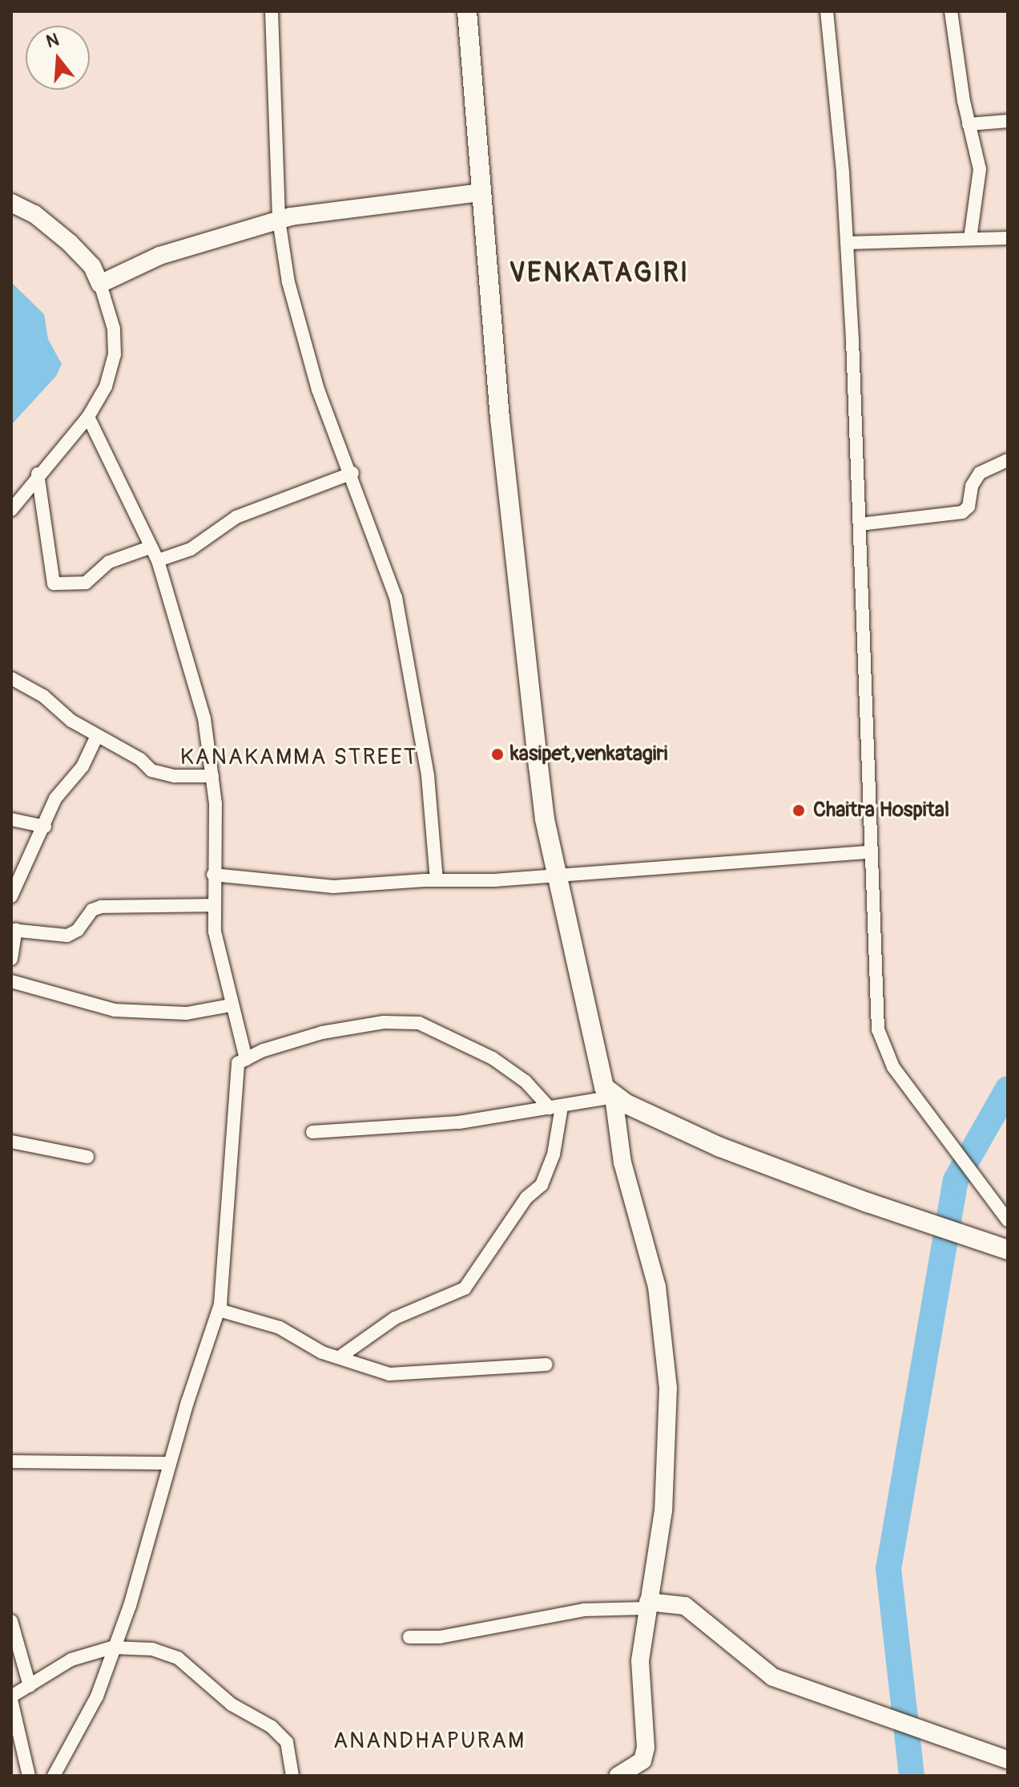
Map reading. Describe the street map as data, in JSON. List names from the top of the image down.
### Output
{
  "districts": ["VENKATAGIRI", "KANAKAMMA STREET", "ANANDHAPURAM"],
  "places": ["kasipet,venkatagiri", "Chaitra Hospital"],
  "north": "top"
}
